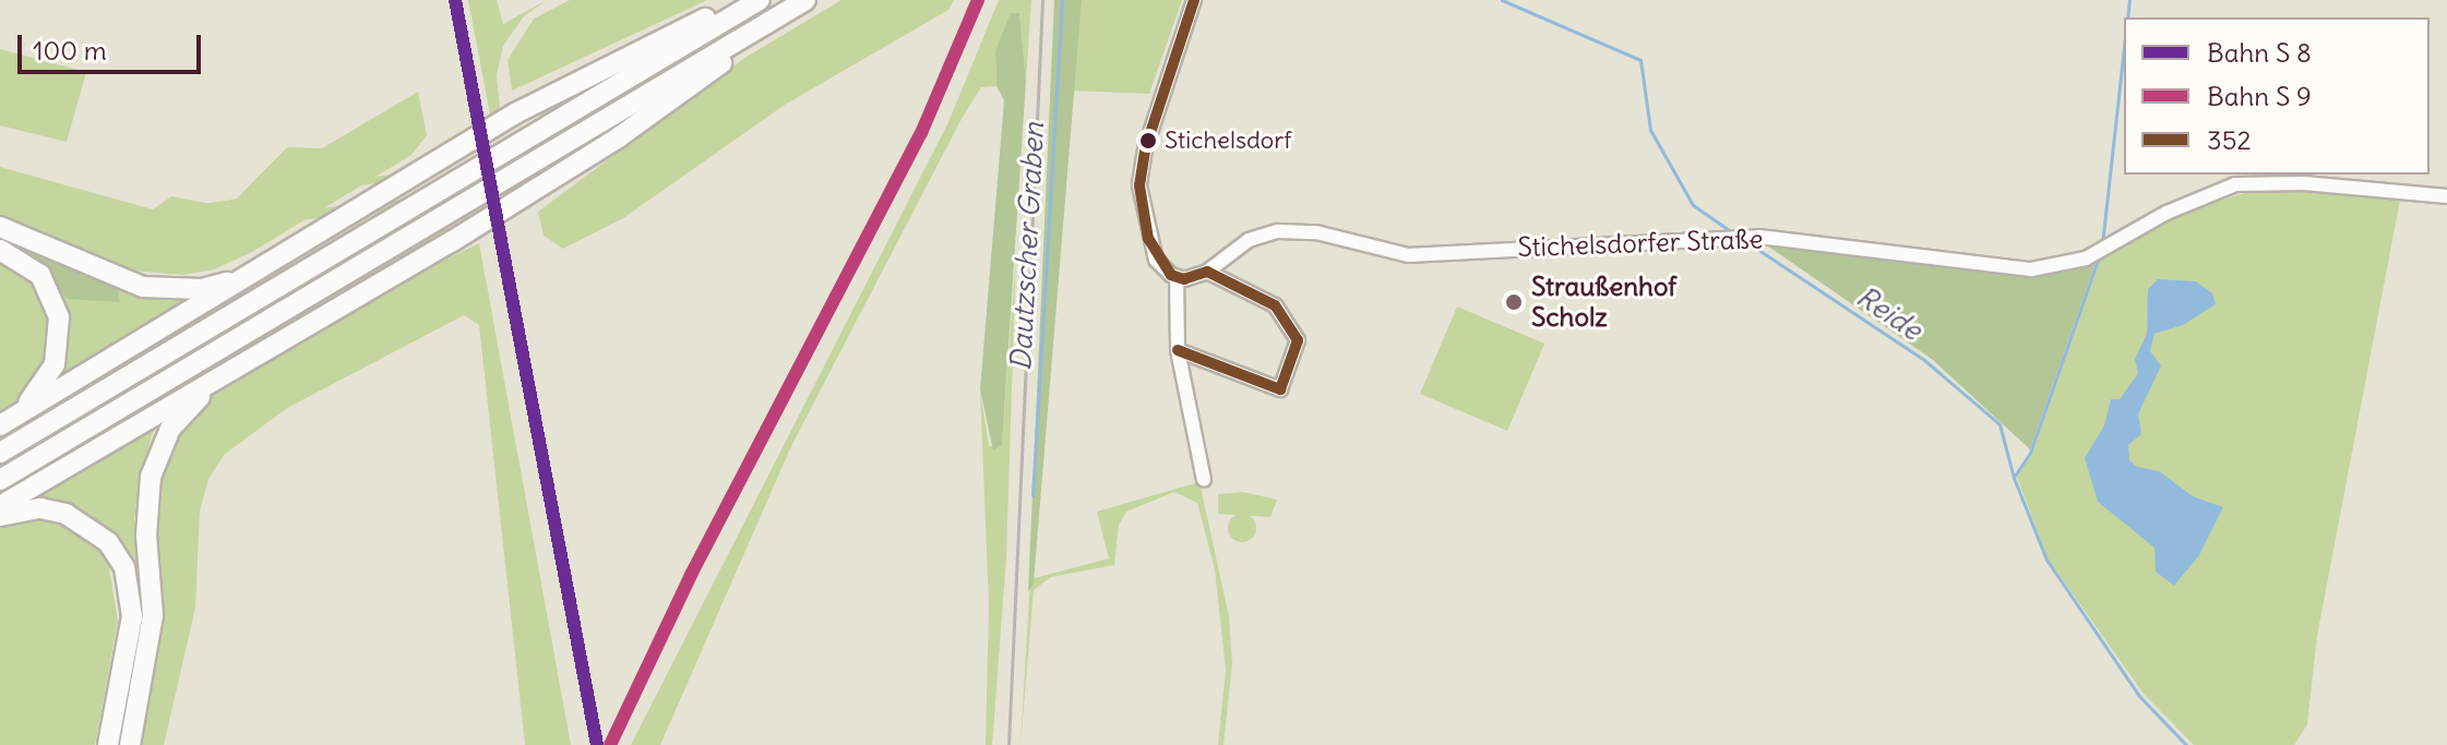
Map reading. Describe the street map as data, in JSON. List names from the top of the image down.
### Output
{
  "streets": {
    "street": ["Stichelsdorfer Straße"]
  },
  "water": ["Dautzscher Graben", "Reide"],
  "places": ["Stichelsdorf", "Straußenhof Scholz"],
  "lines": ["transit line 352"],
  "legend": ["Bahn S 8", "Bahn S 9", "352"],
  "scale_bar": "100 m"
}
